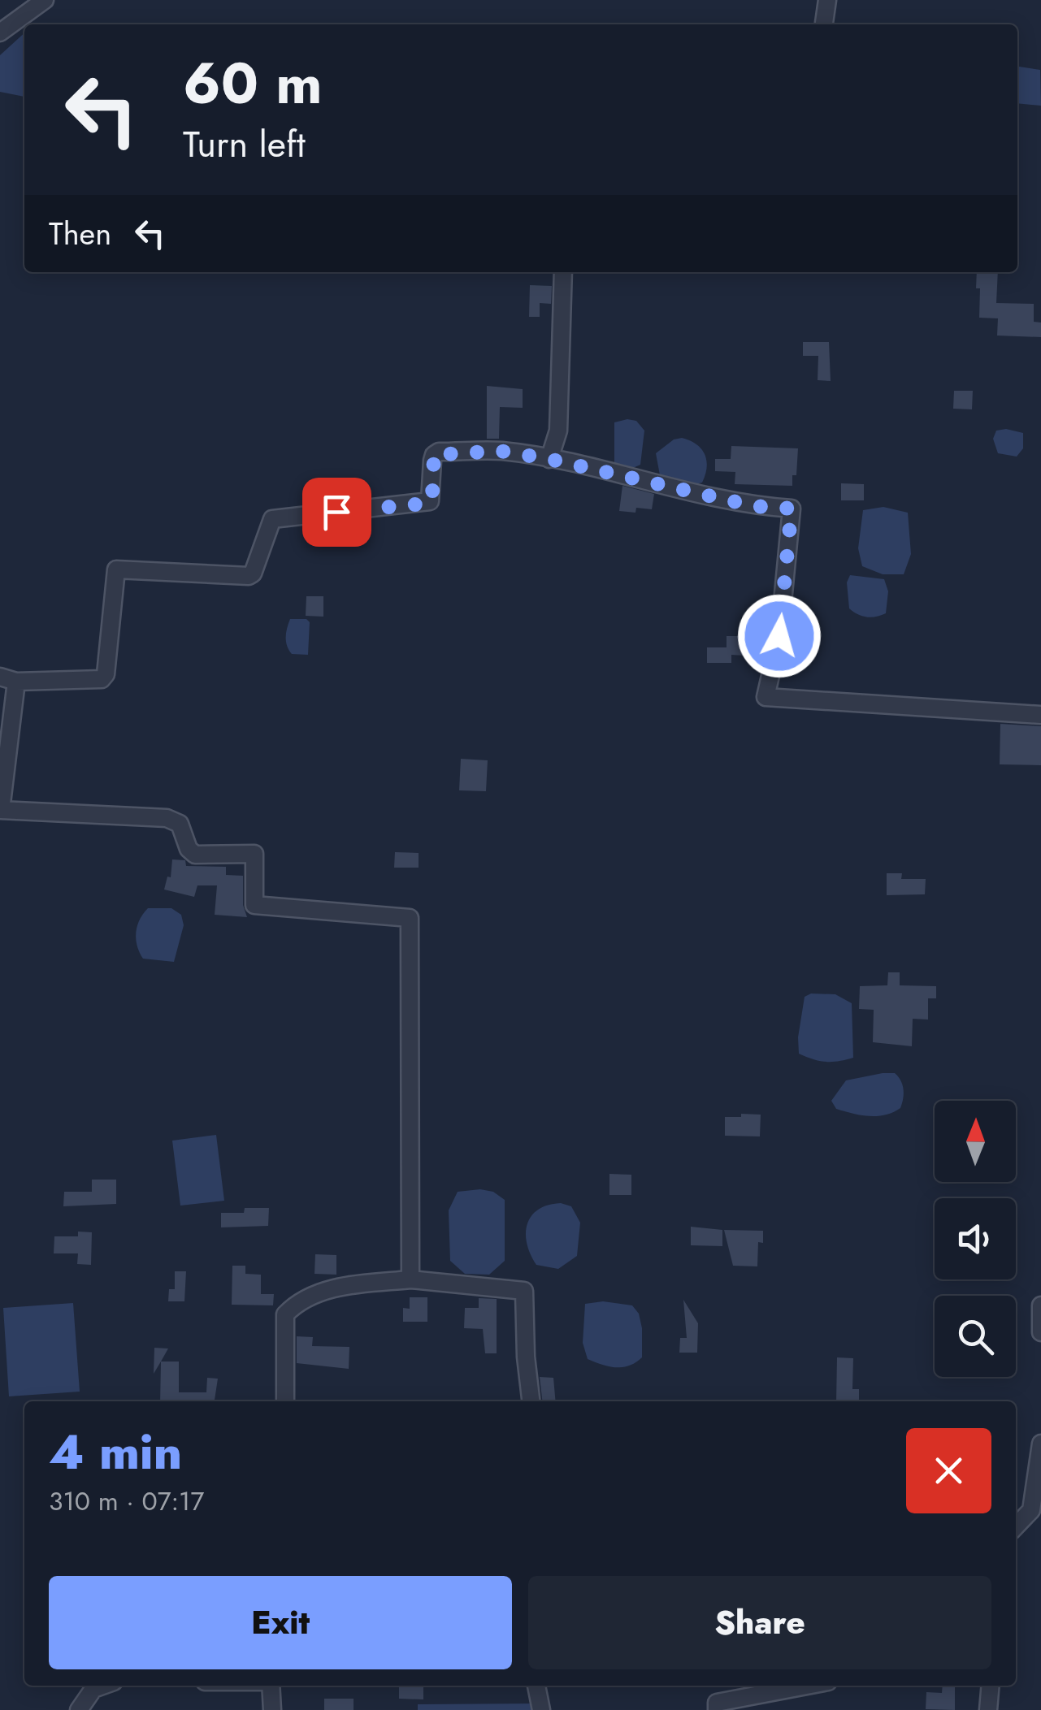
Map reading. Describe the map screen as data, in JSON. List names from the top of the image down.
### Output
{
  "north": "top",
  "page": {
    "turn": ["60 m", "Turn left"],
    "then": "Then",
    "heading": ["4 min", "310 m · 07:17"],
    "buttons": ["Exit", "Share"]
  }
}
